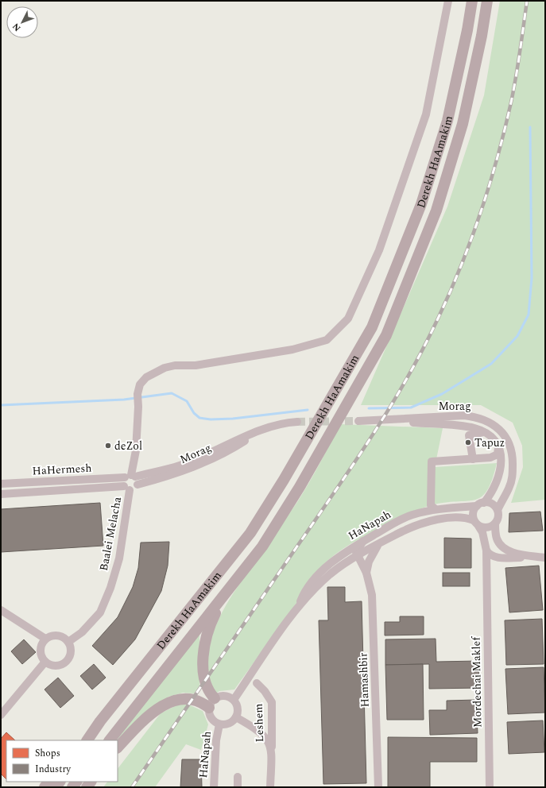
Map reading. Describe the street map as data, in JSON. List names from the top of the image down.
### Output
{
  "streets": {
    "highway": ["Derekh HaAmakim"],
    "street": [
      "Morag",
      "HaHermesh",
      "HaNapah",
      "Baalei Melacha",
      "Hamashbir",
      "Mordechai Maklef",
      "Leshem"
    ]
  },
  "crossings": [
    ["Morag", "HaHermesh"],
    ["Morag", "HaNapah"],
    ["Morag", "Baalei Melacha"],
    ["Morag", "Mordechai Maklef"],
    ["HaHermesh", "Baalei Melacha"],
    ["HaNapah", "Hamashbir"],
    ["HaNapah", "Mordechai Maklef"],
    ["HaNapah", "Leshem"]
  ],
  "places": ["Tapuz", "deZol"],
  "legend": ["Shops", "Industry"],
  "north": "bottom left"
}
